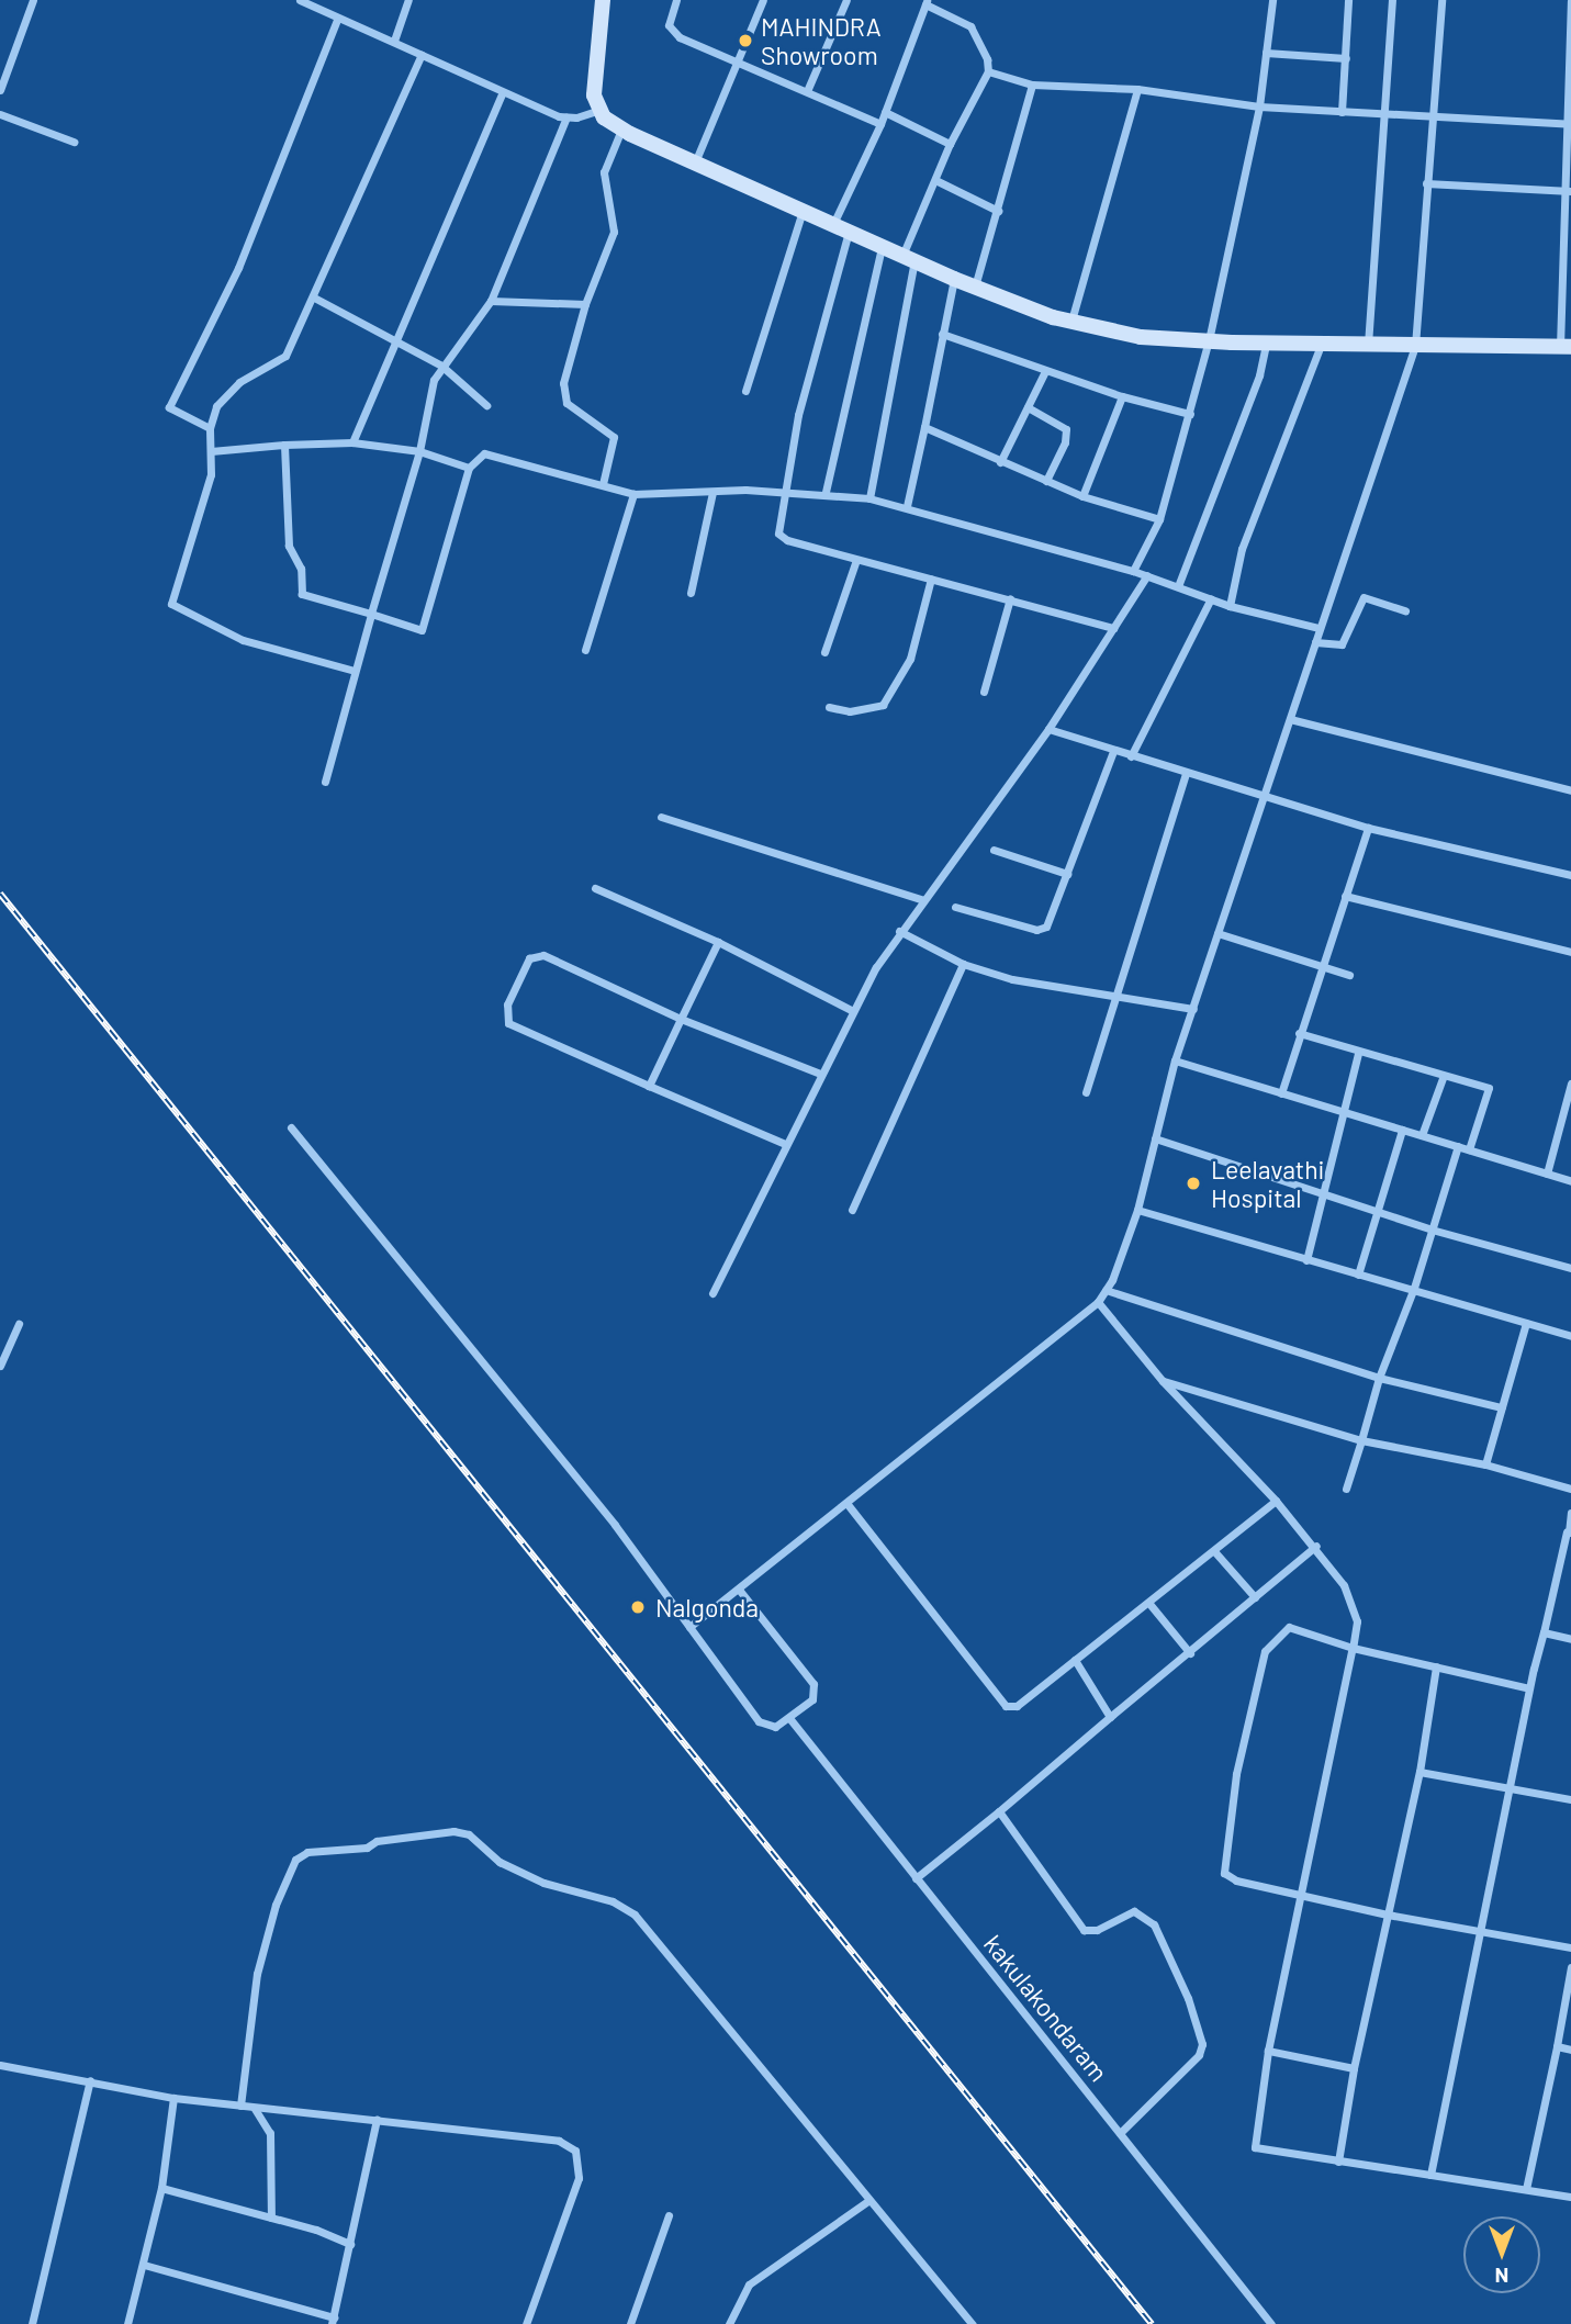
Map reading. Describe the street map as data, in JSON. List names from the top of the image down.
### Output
{
  "streets": {
    "street": ["kakulakondaram"]
  },
  "places": ["MAHINDRA Showroom", "Leelavathi Hospital", "Nalgonda"],
  "north": "bottom"
}
